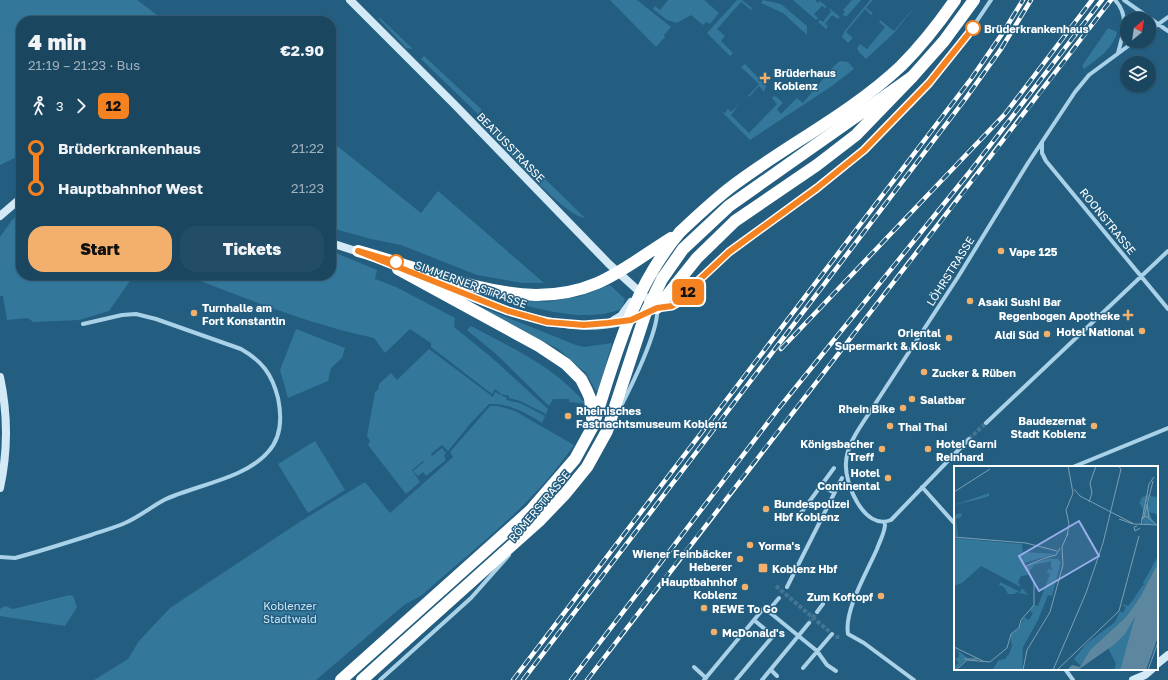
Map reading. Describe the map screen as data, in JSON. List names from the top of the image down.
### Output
{
  "streets": {
    "street": [
      "BEATUSSTRASSE",
      "ROONSTRASSE",
      "LÖHRSTRASSE",
      "SIMMERNER STRASSE",
      "RÖMERSTRASSE"
    ]
  },
  "crossings": [
    ["BEATUSSTRASSE", "SIMMERNER STRASSE"],
    ["BEATUSSTRASSE", "RÖMERSTRASSE"],
    ["ROONSTRASSE", "LÖHRSTRASSE"],
    ["SIMMERNER STRASSE", "RÖMERSTRASSE"]
  ],
  "parks": ["Koblenzer Stadtwald"],
  "places": {
    "other": [
      "Brüderkrankenhaus",
      "Vape 125",
      "Asaki Sushi Bar",
      "Turnhalle am Fort Konstantin",
      "Hotel National",
      "Aldi Süd",
      "Oriental Supermarkt & Kiosk",
      "Zucker & Rüben",
      "Salatbar",
      "Rhein Bike",
      "Rheinisches Fastnachtsmuseum Koblenz",
      "Thai Thai",
      "Baudezernat Stadt Koblenz",
      "Königsbacher Treff",
      "Hotel Garni Reinhard",
      "Hotel Continental",
      "Bundespolizei Hbf Koblenz",
      "Yorma's",
      "Wiener Feinbäcker Heberer",
      "Hauptbahnhof Koblenz",
      "Zum Koftopf",
      "REWE To Go",
      "McDonald's"
    ],
    "health": ["Brüderhaus Koblenz", "Regenbogen Apotheke"],
    "transit": ["Koblenz Hbf"]
  },
  "lines": ["bus line 12"],
  "north": "top right",
  "page": {
    "on_map": "12",
    "heading": ["4 min", "21:19 – 21:23 · Bus", "€2.90"],
    "legs": ["3", "12"],
    "list": [
      {
        "name": "Brüderkrankenhaus",
        "value": "21:22"
      },
      {
        "name": "Hauptbahnhof West",
        "value": "21:23"
      }
    ],
    "buttons": ["Start", "Tickets"]
  }
}
